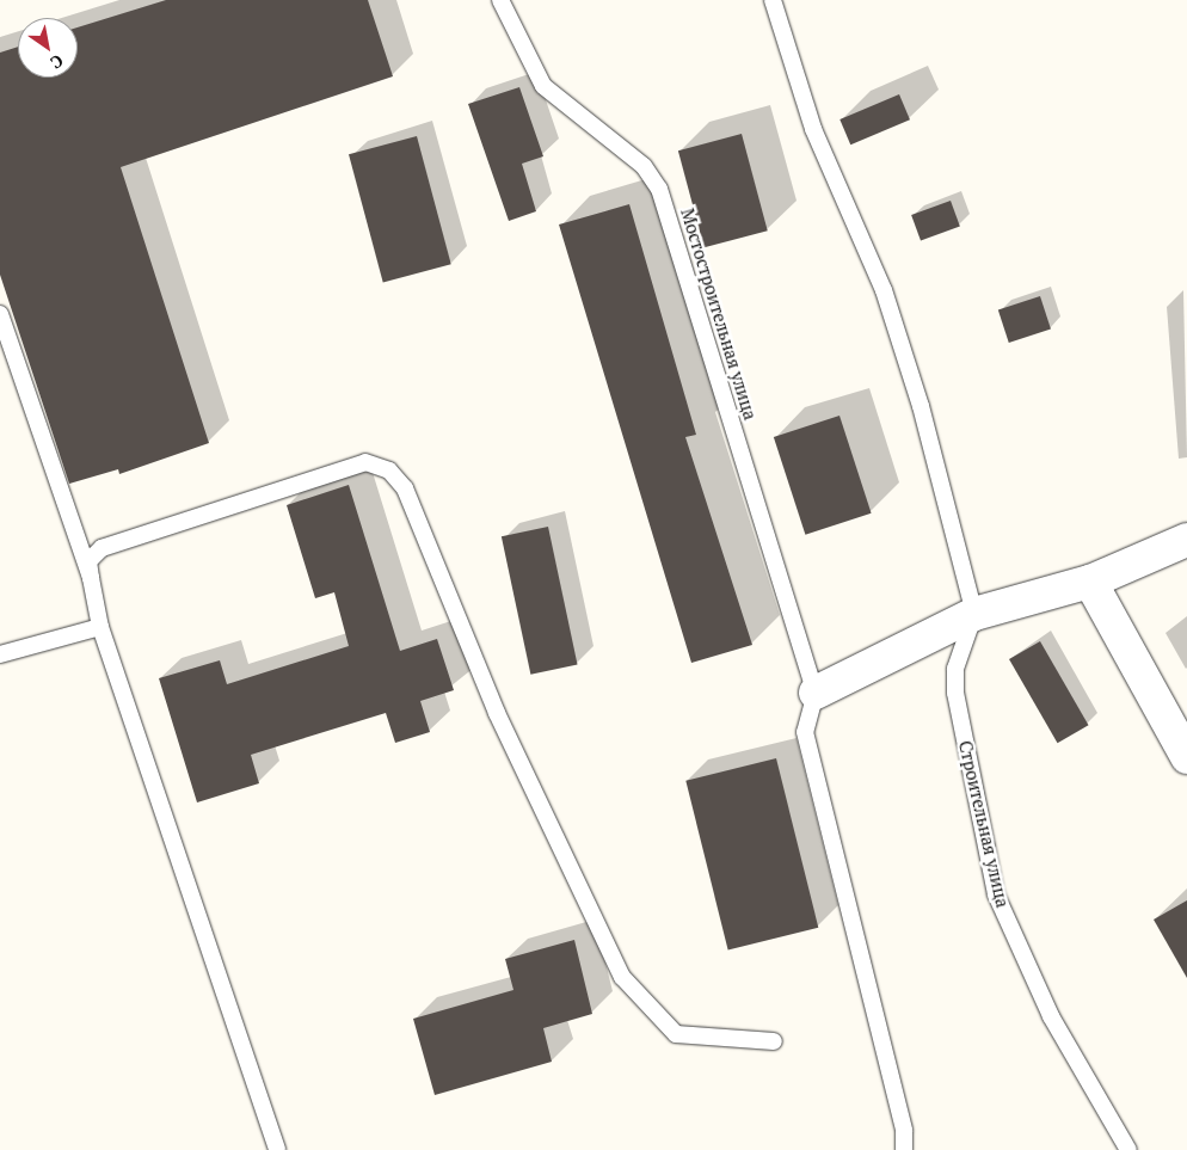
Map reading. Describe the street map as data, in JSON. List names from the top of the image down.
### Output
{
  "streets": {
    "lane": ["Мостостроительная улица", "Строительная улица"]
  },
  "north": "bottom right"
}
